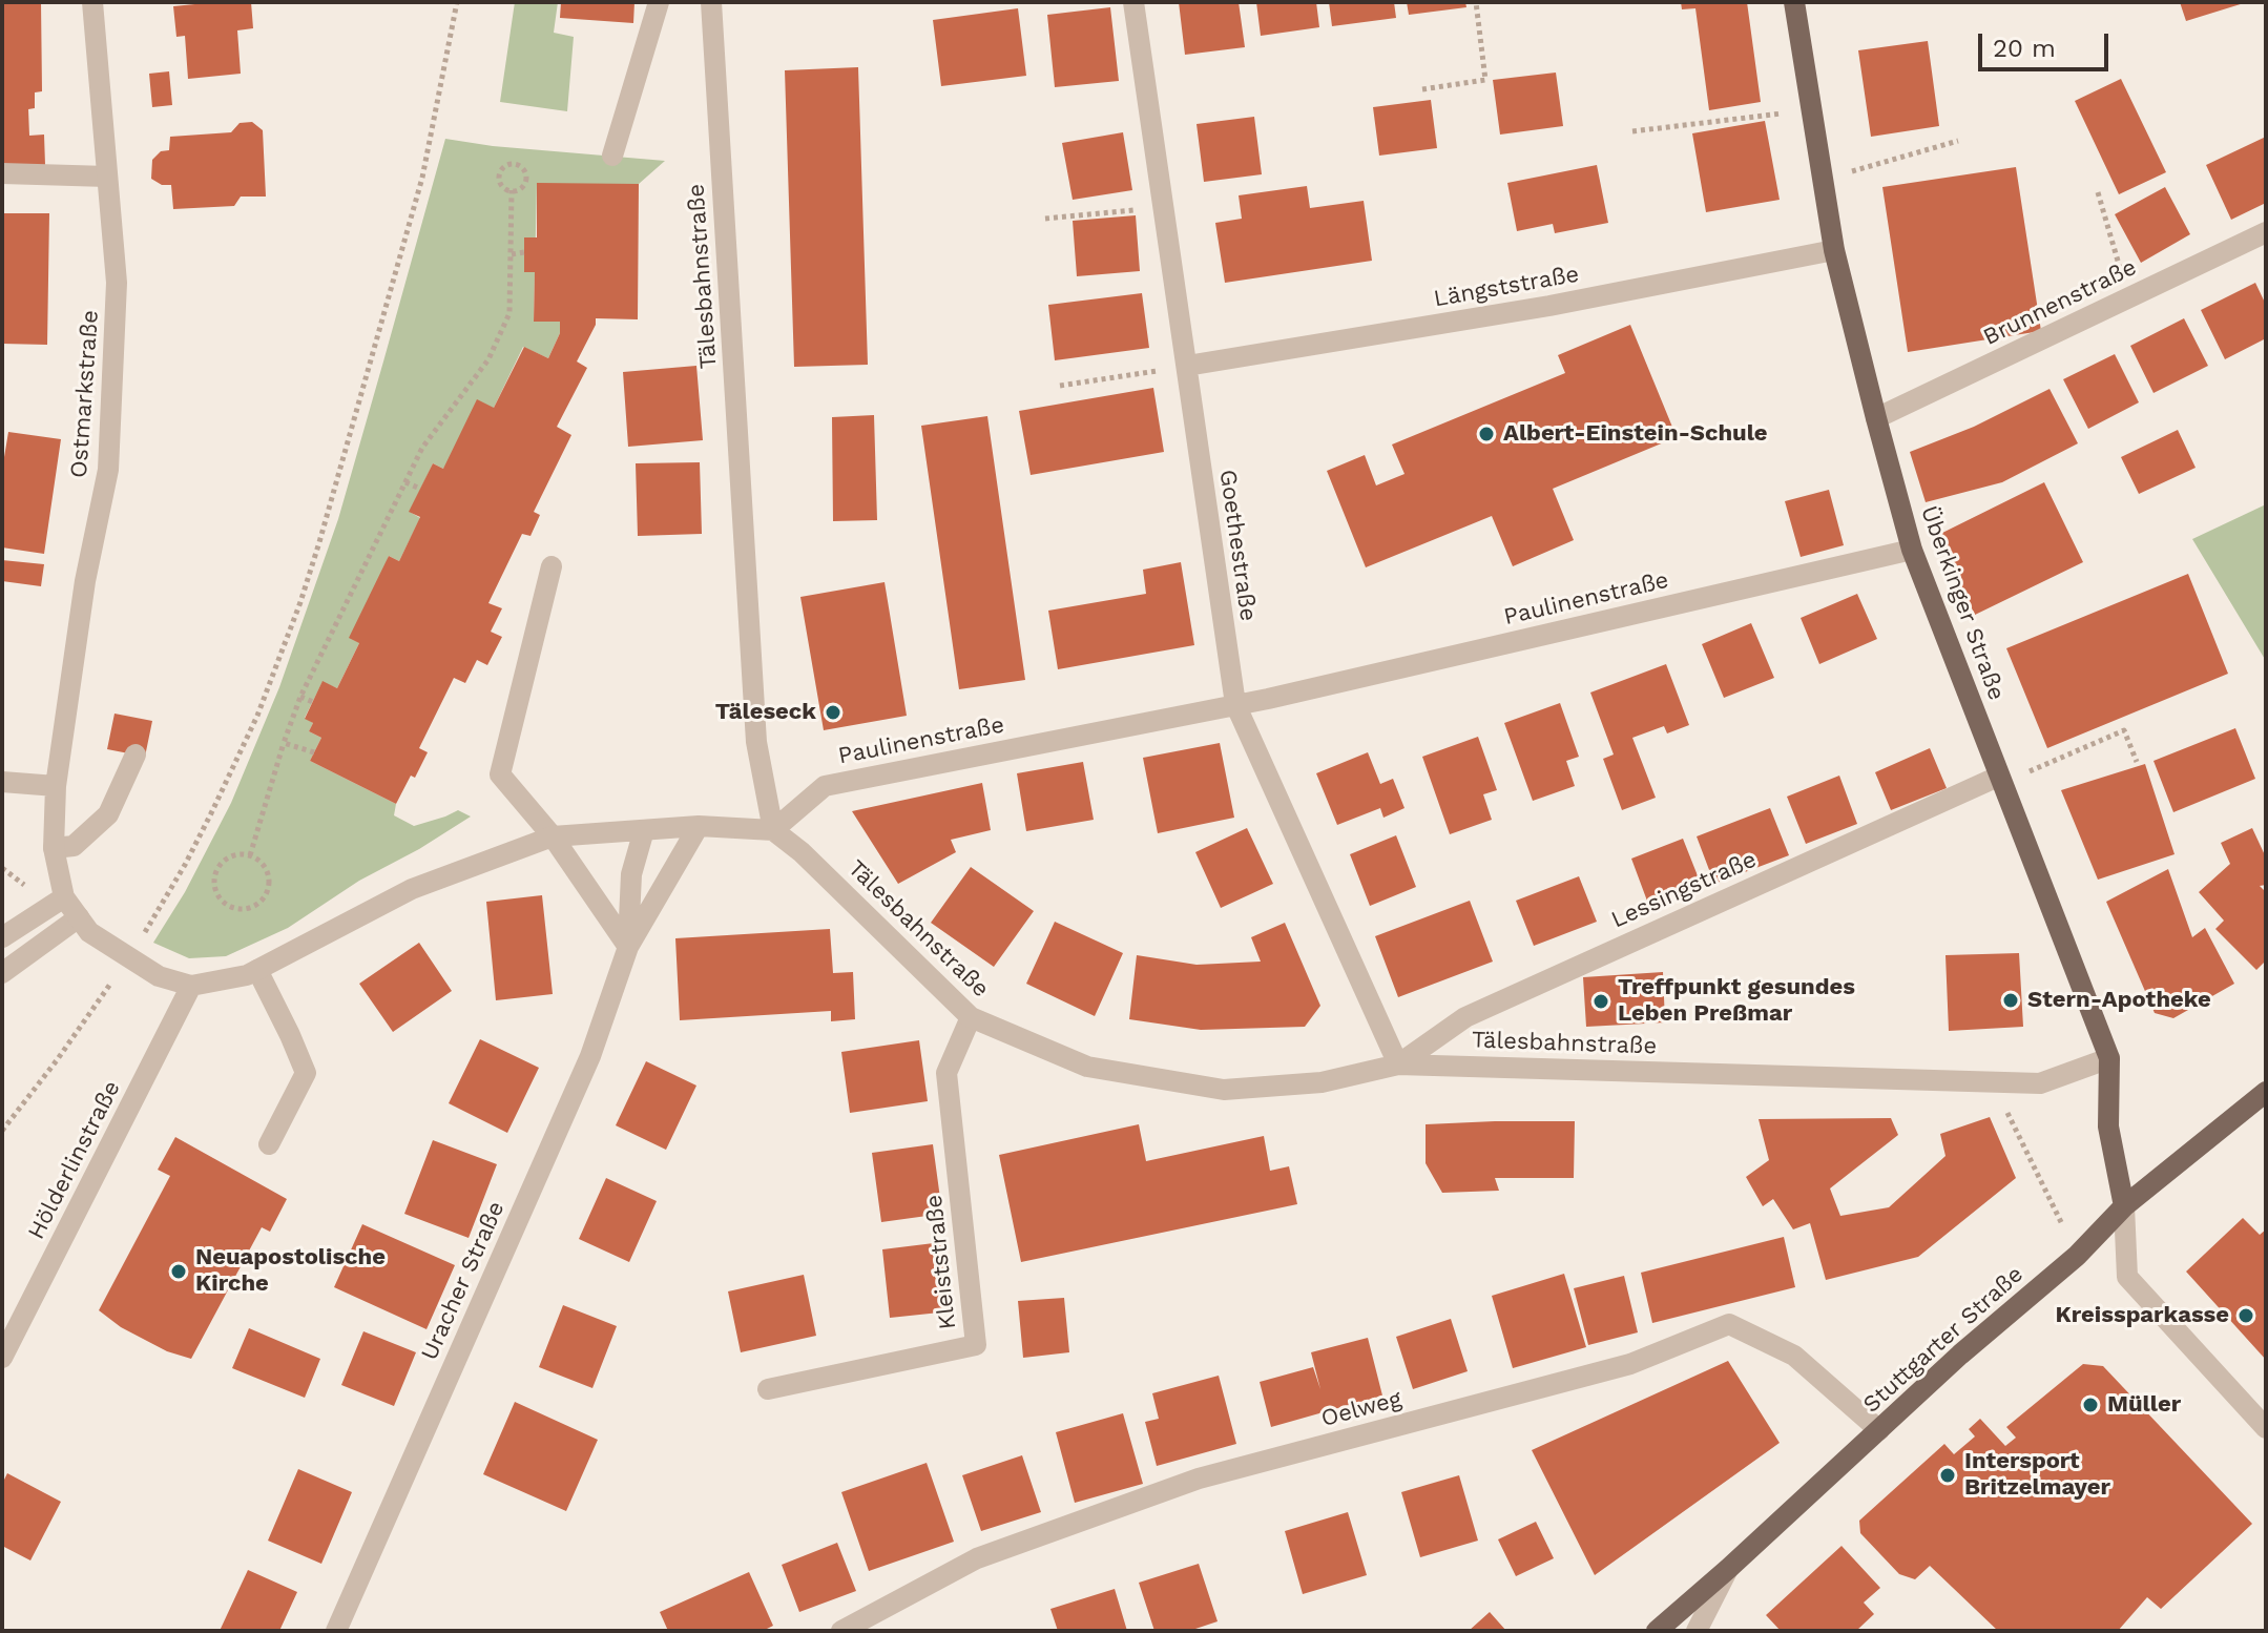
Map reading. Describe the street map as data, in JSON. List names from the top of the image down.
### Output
{
  "streets": {
    "main road": ["Überkinger Straße", "Stuttgarter Straße"],
    "street": [
      "Tälesbahnstraße",
      "Längststraße",
      "Brunnenstraße",
      "Ostmarkstraße",
      "Goethestraße",
      "Paulinenstraße",
      "Lessingstraße",
      "Hölderlinstraße",
      "Kleiststraße",
      "Uracher Straße",
      "Oelweg"
    ]
  },
  "crossings": [
    ["Tälesbahnstraße", "Goethestraße"],
    ["Tälesbahnstraße", "Paulinenstraße"],
    ["Tälesbahnstraße", "Überkinger Straße"],
    ["Tälesbahnstraße", "Lessingstraße"],
    ["Tälesbahnstraße", "Kleiststraße"],
    ["Längststraße", "Goethestraße"],
    ["Längststraße", "Überkinger Straße"],
    ["Brunnenstraße", "Überkinger Straße"],
    ["Goethestraße", "Paulinenstraße"],
    ["Goethestraße", "Lessingstraße"],
    ["Paulinenstraße", "Überkinger Straße"],
    ["Überkinger Straße", "Lessingstraße"],
    ["Überkinger Straße", "Stuttgarter Straße"],
    ["Stuttgarter Straße", "Oelweg"]
  ],
  "places": [
    "Albert-Einstein-Schule",
    "Täleseck",
    "Stern-Apotheke",
    "Treffpunkt gesundes Leben Preßmar",
    "Neuapostolische Kirche",
    "Kreissparkasse",
    "Müller",
    "Intersport Britzelmayer"
  ],
  "scale_bar": "20 m"
}
